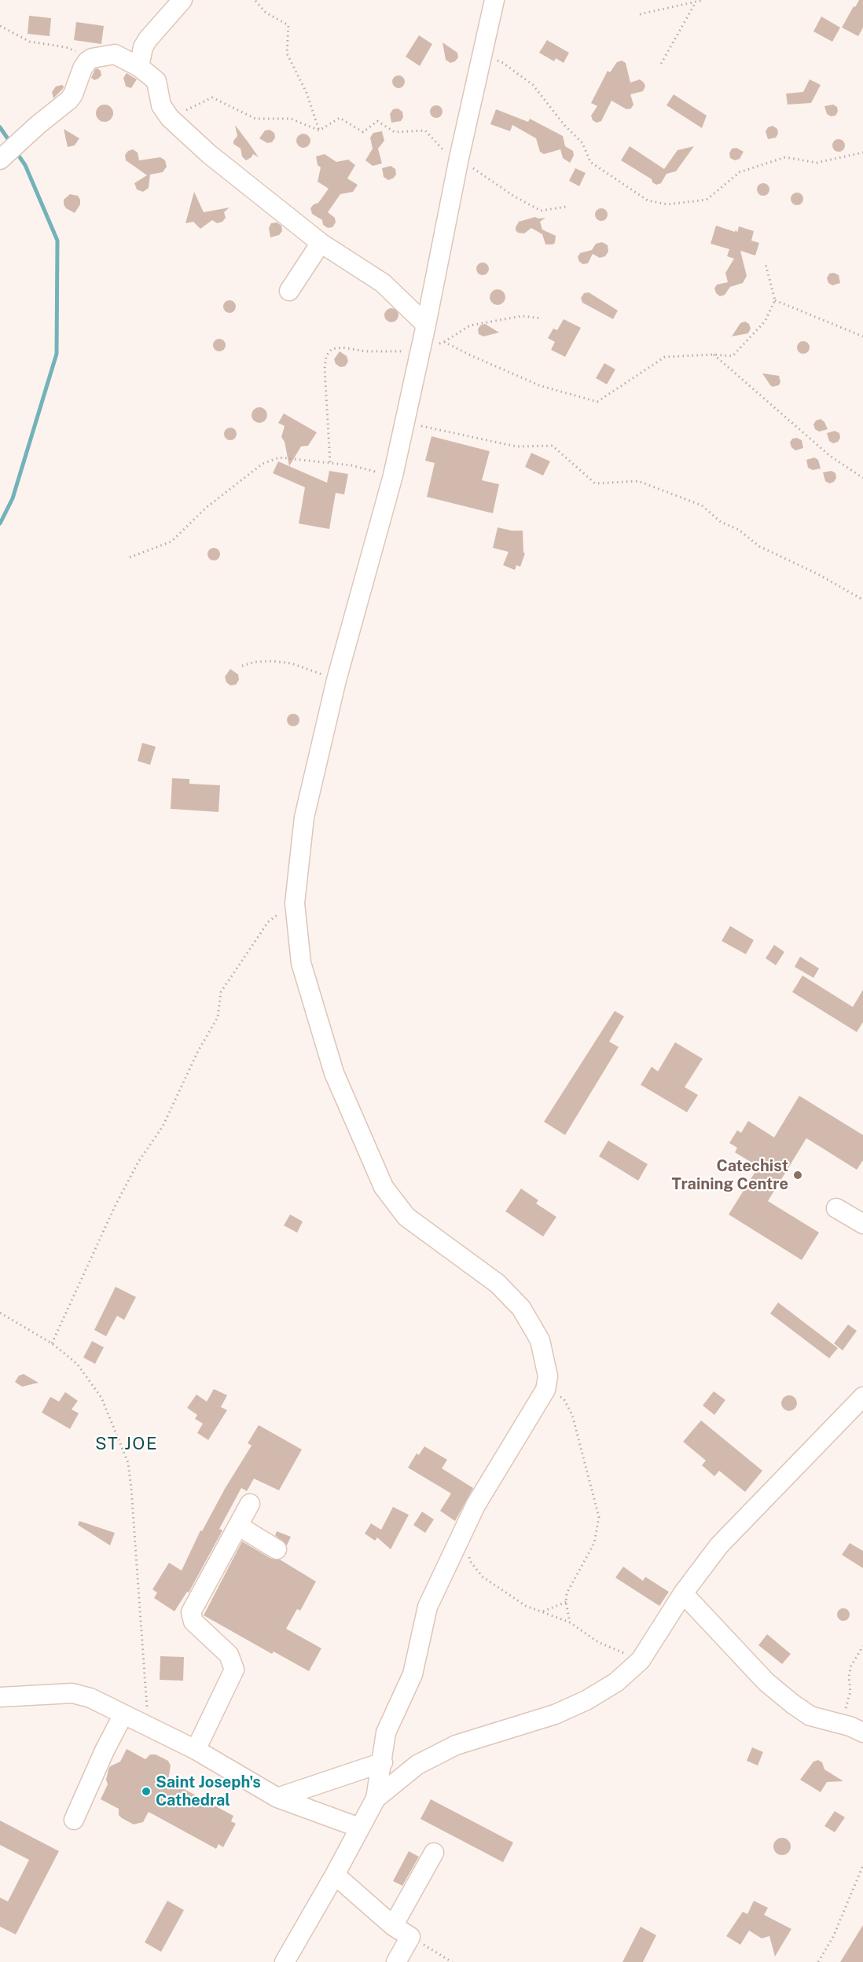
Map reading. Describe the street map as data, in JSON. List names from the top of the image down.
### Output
{
  "districts": ["ST JOE"],
  "places": ["Catechist Training Centre", "Saint Joseph's Cathedral"]
}
